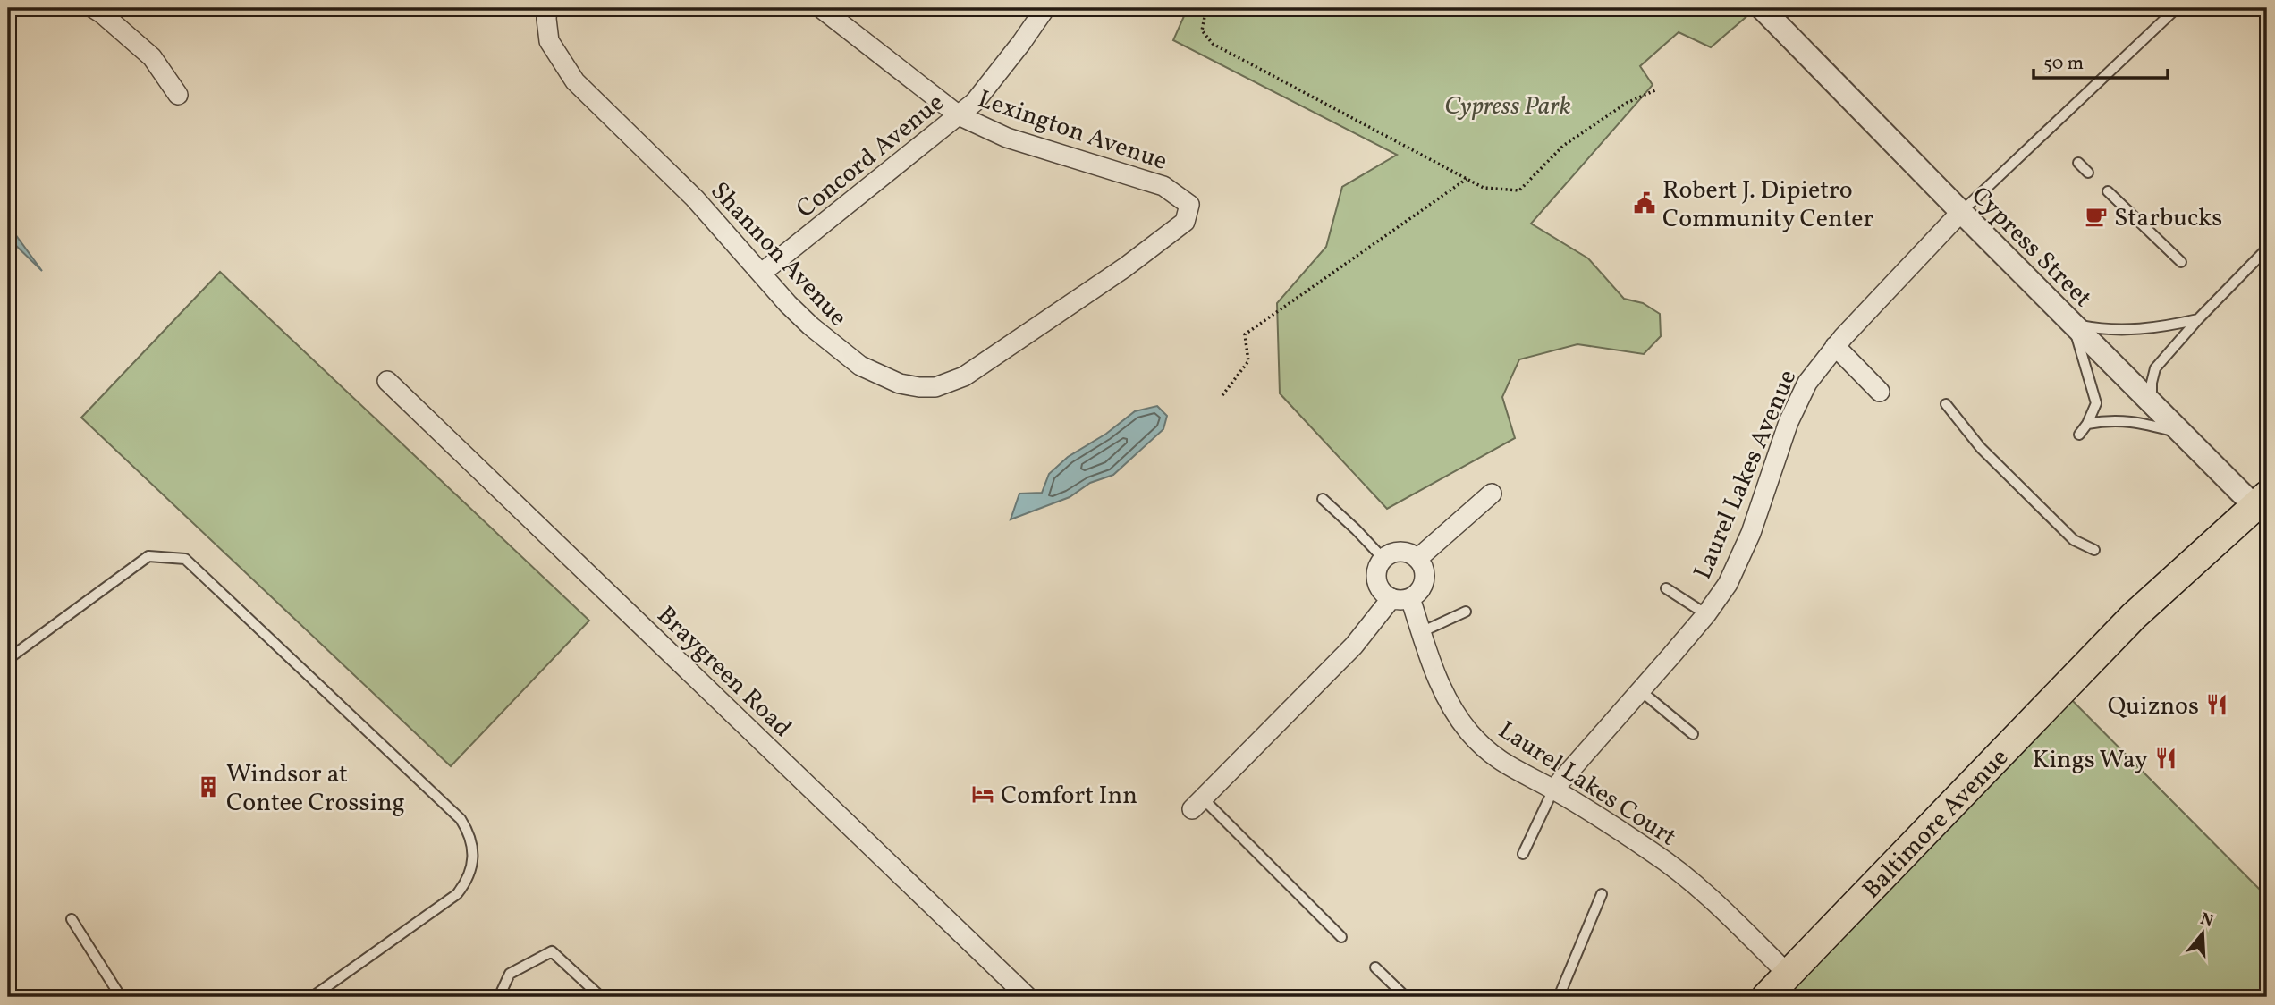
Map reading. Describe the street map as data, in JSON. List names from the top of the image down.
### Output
{
  "streets": {
    "main road": ["Baltimore Avenue"],
    "street": [
      "Lexington Avenue",
      "Concord Avenue",
      "Cypress Street",
      "Shannon Avenue",
      "Laurel Lakes Avenue",
      "Braygreen Road",
      "Laurel Lakes Court"
    ]
  },
  "crossings": [
    ["Lexington Avenue", "Concord Avenue"],
    ["Lexington Avenue", "Shannon Avenue"],
    ["Concord Avenue", "Shannon Avenue"],
    ["Cypress Street", "Laurel Lakes Avenue"],
    ["Cypress Street", "Baltimore Avenue"],
    ["Laurel Lakes Avenue", "Laurel Lakes Court"],
    ["Laurel Lakes Court", "Baltimore Avenue"]
  ],
  "parks": ["Cypress Park"],
  "places": {
    "public building": ["Robert J. Dipietro Community Center"],
    "cafe": ["Starbucks"],
    "restaurant": ["Quiznos", "Kings Way"],
    "building": ["Windsor at Contee Crossing"],
    "hotel": ["Comfort Inn"]
  },
  "scale_bar": "50 m",
  "north": "top"
}
